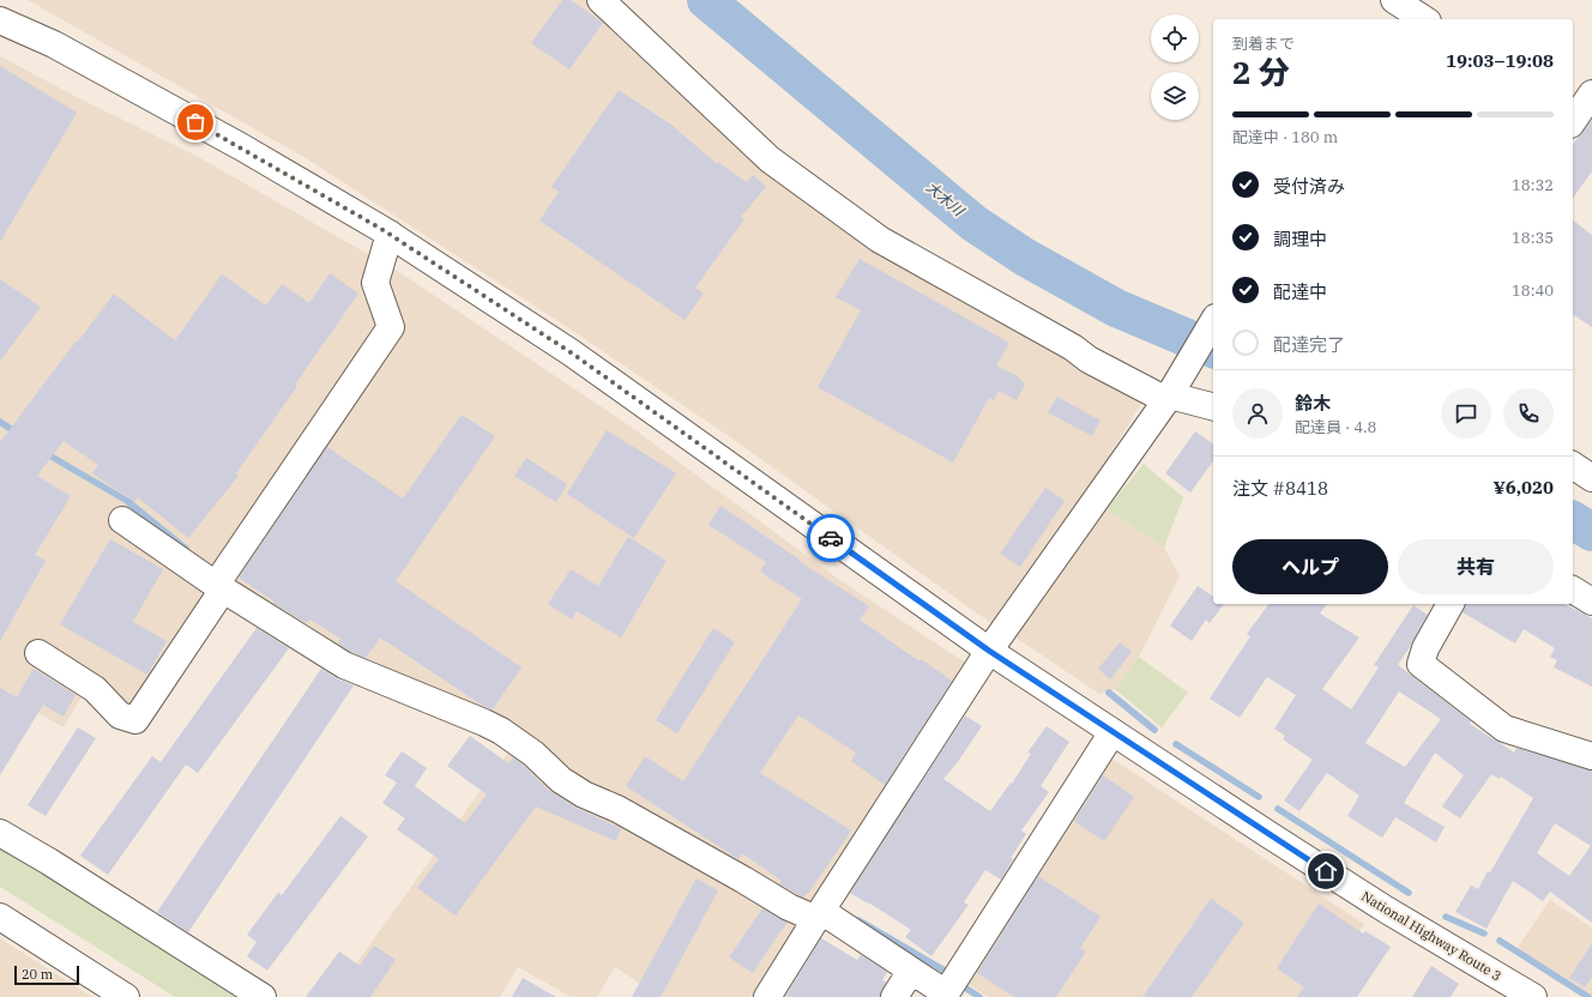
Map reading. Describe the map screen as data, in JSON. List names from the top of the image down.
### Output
{
  "streets": {
    "main road": ["National Highway Route 3"]
  },
  "water": ["大木川"],
  "scale_bar": "20 m",
  "page": {
    "heading": ["2 分", "到着まで", "19:03–19:08"],
    "panel": [
      "鈴木",
      "配達員 · 4.8",
      "注文 #8418",
      "¥6,020"
    ],
    "bar": "配達中 · 180 m",
    "list": [
      ["受付済み", "18:32"],
      ["調理中", "18:35"],
      ["配達中", "18:40"],
      "配達完了"
    ],
    "buttons": ["ヘルプ", "共有"],
    "scale": "20 m"
  }
}
